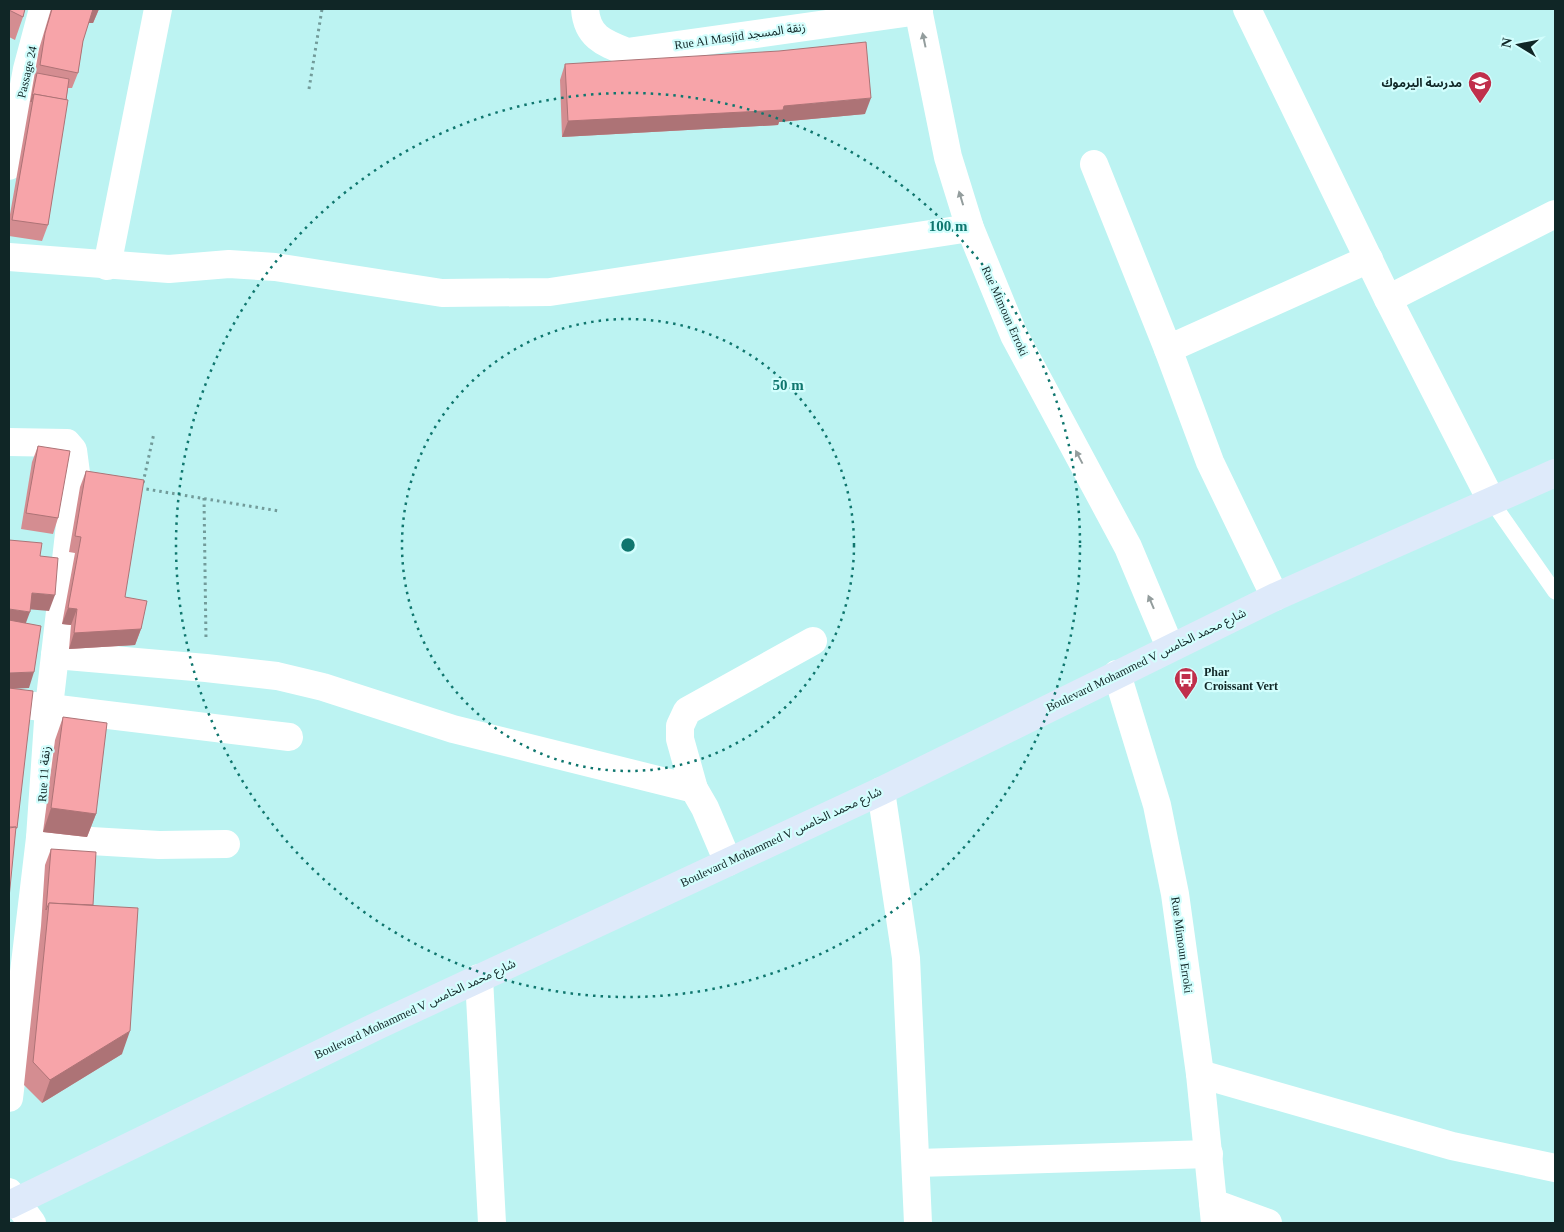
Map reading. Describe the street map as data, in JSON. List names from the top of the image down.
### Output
{
  "streets": {
    "main road": ["Boulevard Mohammed V شارع محمد الخامس"],
    "street": [
      "Rue Al Masjid زنقة المسجد",
      "Passage 24",
      "Rue Mimoun Erroki",
      "Rue 11 زنقة"
    ]
  },
  "crossings": [
    ["Rue Al Masjid زنقة المسجد", "Rue Mimoun Erroki"],
    ["Rue Mimoun Erroki", "Boulevard Mohammed V شارع محمد الخامس"]
  ],
  "places": {
    "school or university": ["مدرسة اليرموك"],
    "bus stop": ["Phar Croissant Vert"]
  },
  "north": "left",
  "rings": ["100 m", "50 m"]
}
